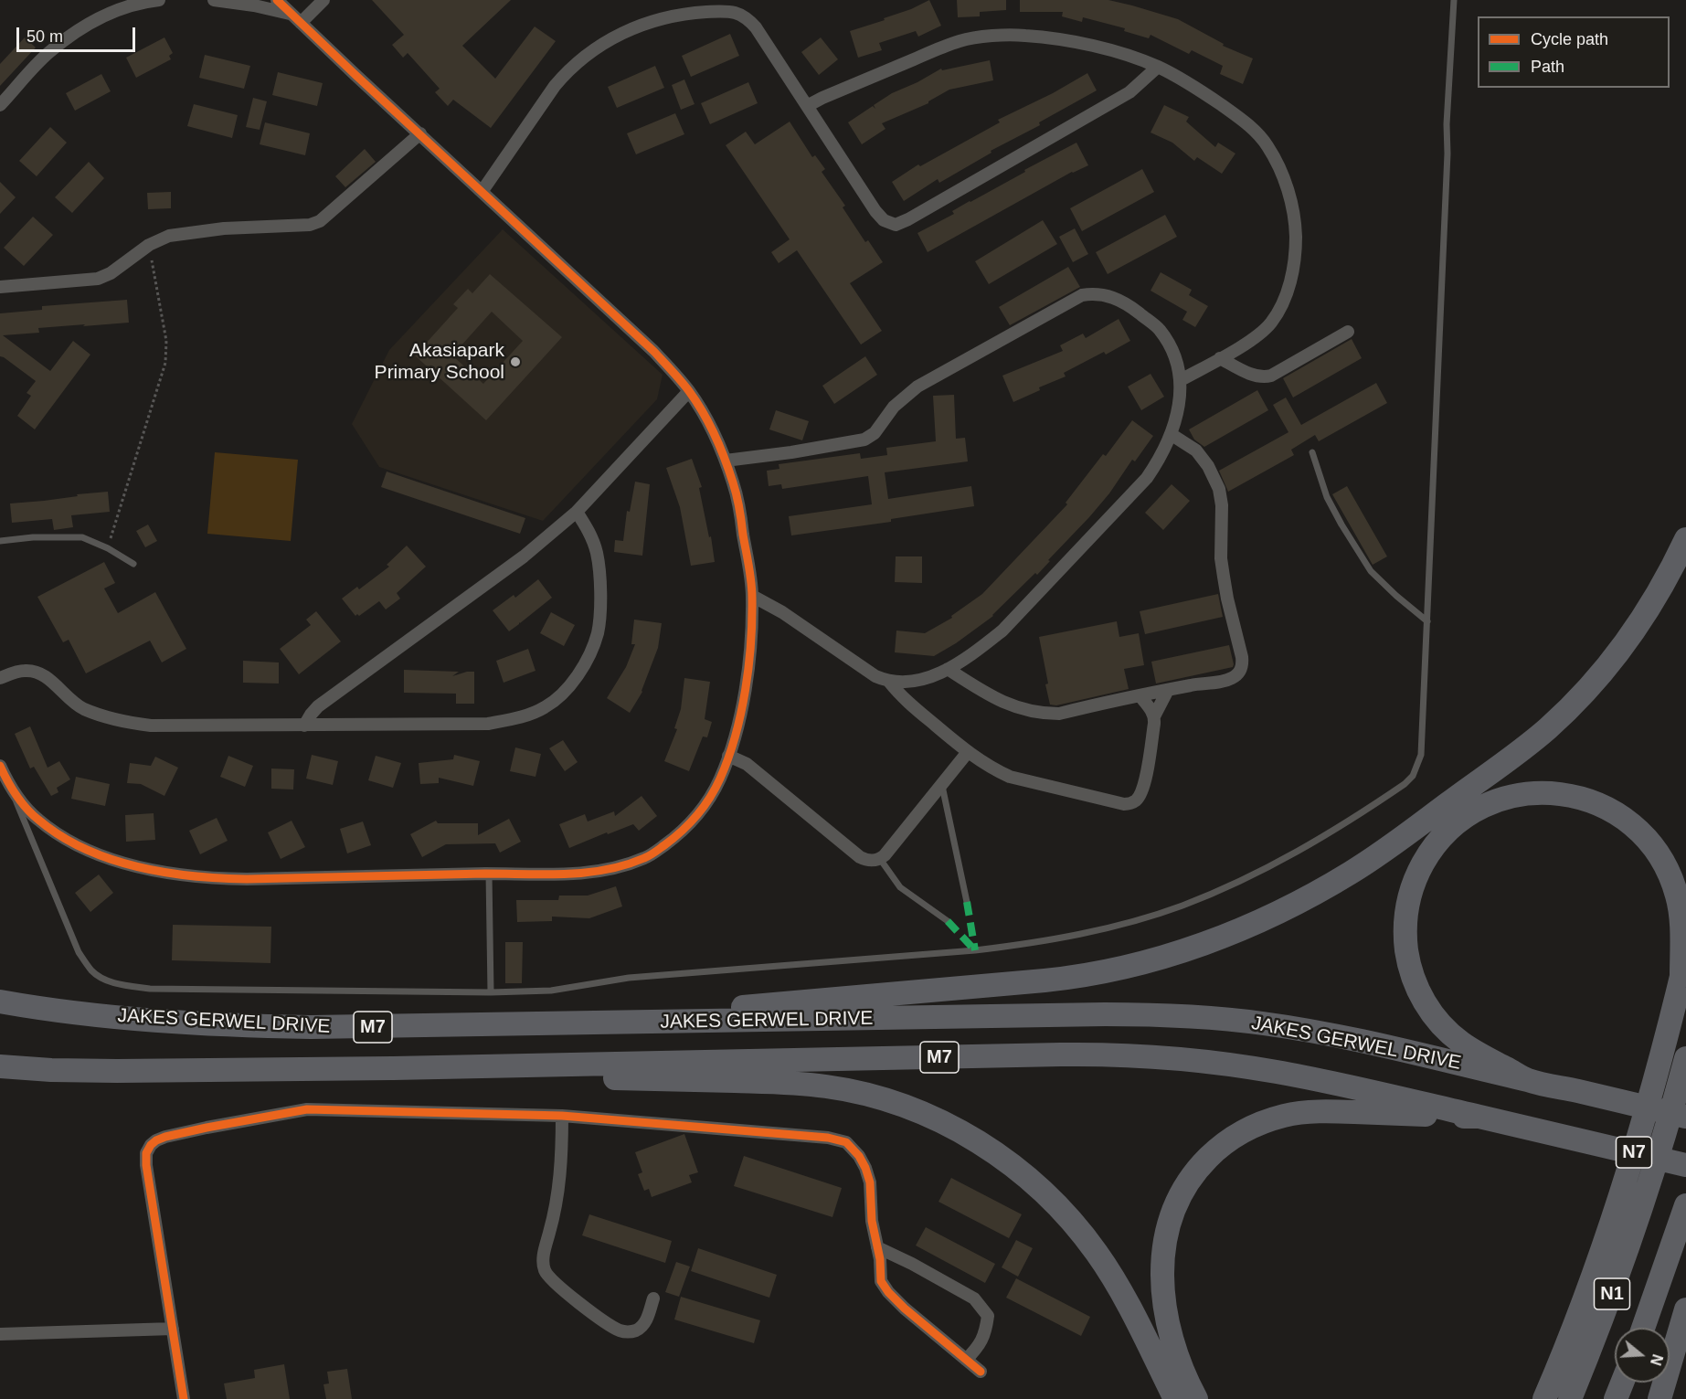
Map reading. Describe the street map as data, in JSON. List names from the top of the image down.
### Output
{
  "streets": {
    "highway": [
      "JAKES GERWEL DRIVE",
      "M7",
      "N7",
      "N1"
    ]
  },
  "crossings": [
    ["JAKES GERWEL DRIVE", "N7"]
  ],
  "places": ["Akasiapark Primary School"],
  "legend": ["Cycle path", "Path"],
  "scale_bar": "50 m",
  "north": "right"
}
